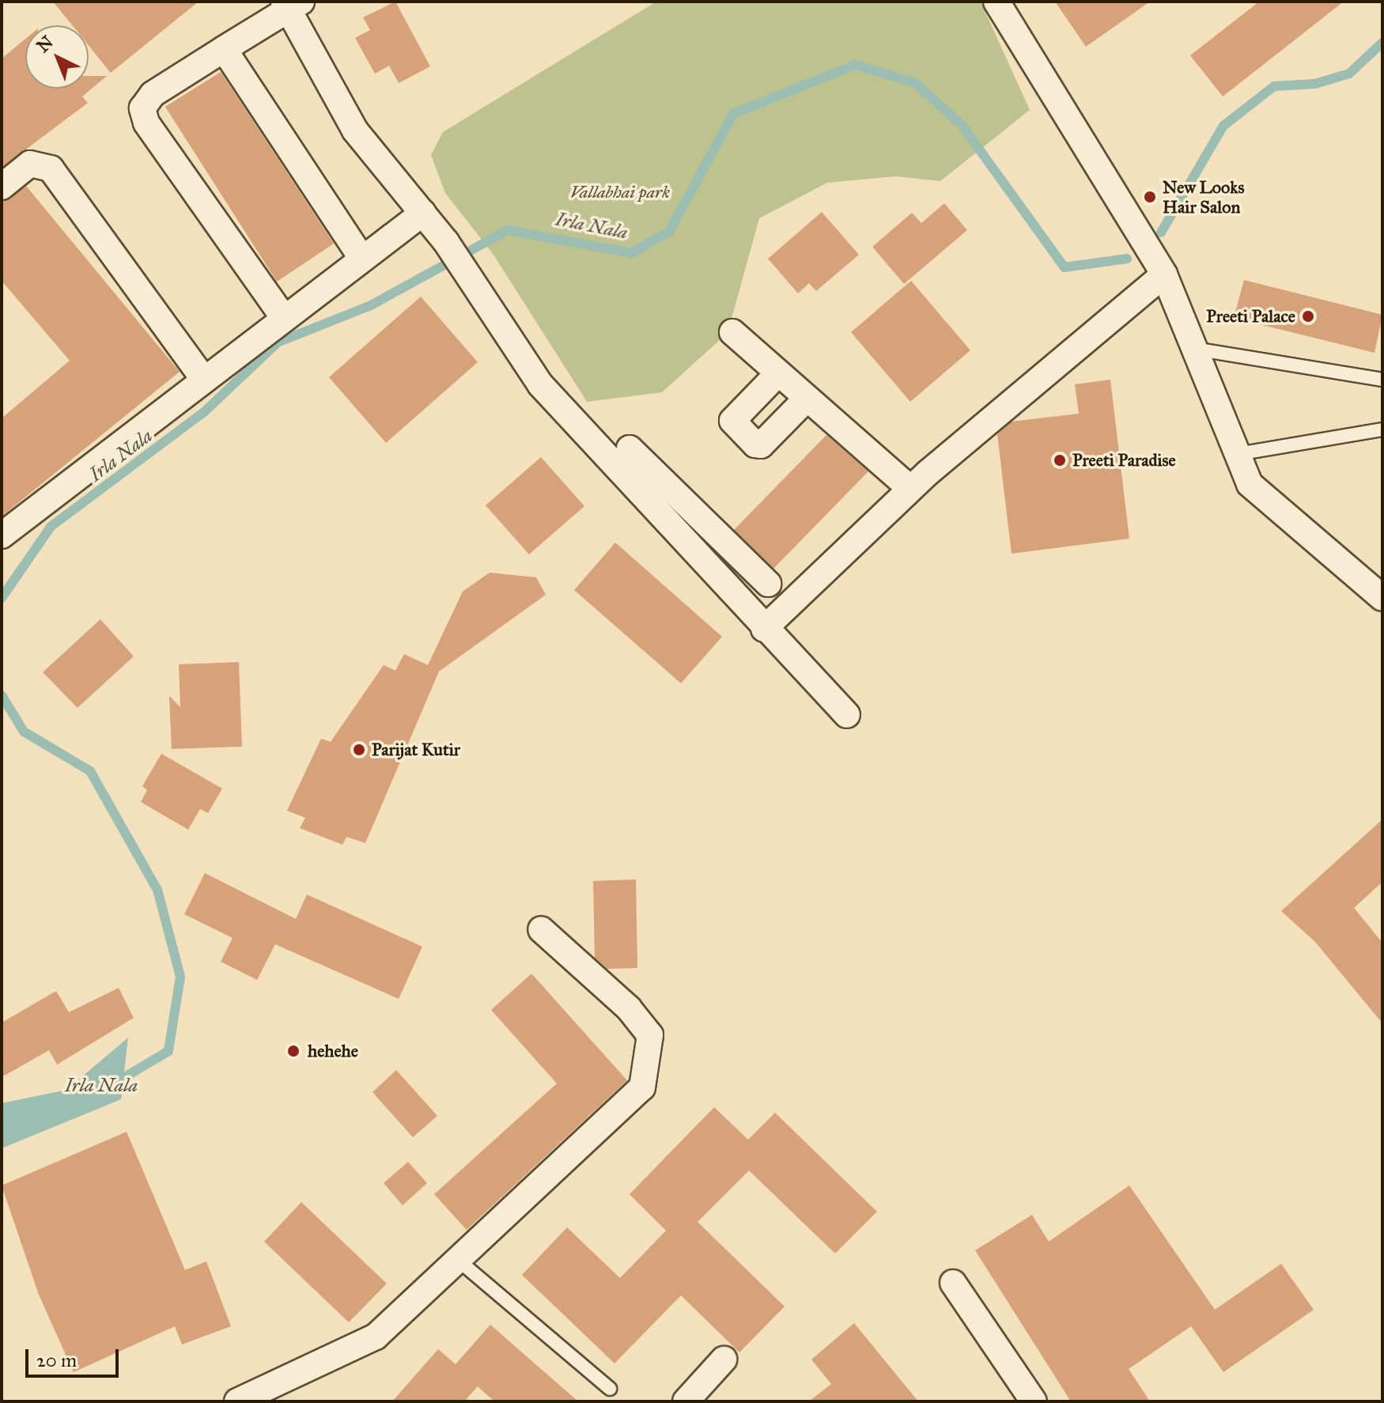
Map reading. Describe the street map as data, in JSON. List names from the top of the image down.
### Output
{
  "water": ["Irla Nala"],
  "parks": ["Vallabhai park"],
  "places": [
    "New Looks Hair Salon",
    "Preeti Palace",
    "Preeti Paradise",
    "Parijat Kutir",
    "hehehe"
  ],
  "scale_bar": "20 m",
  "north": "top left"
}
